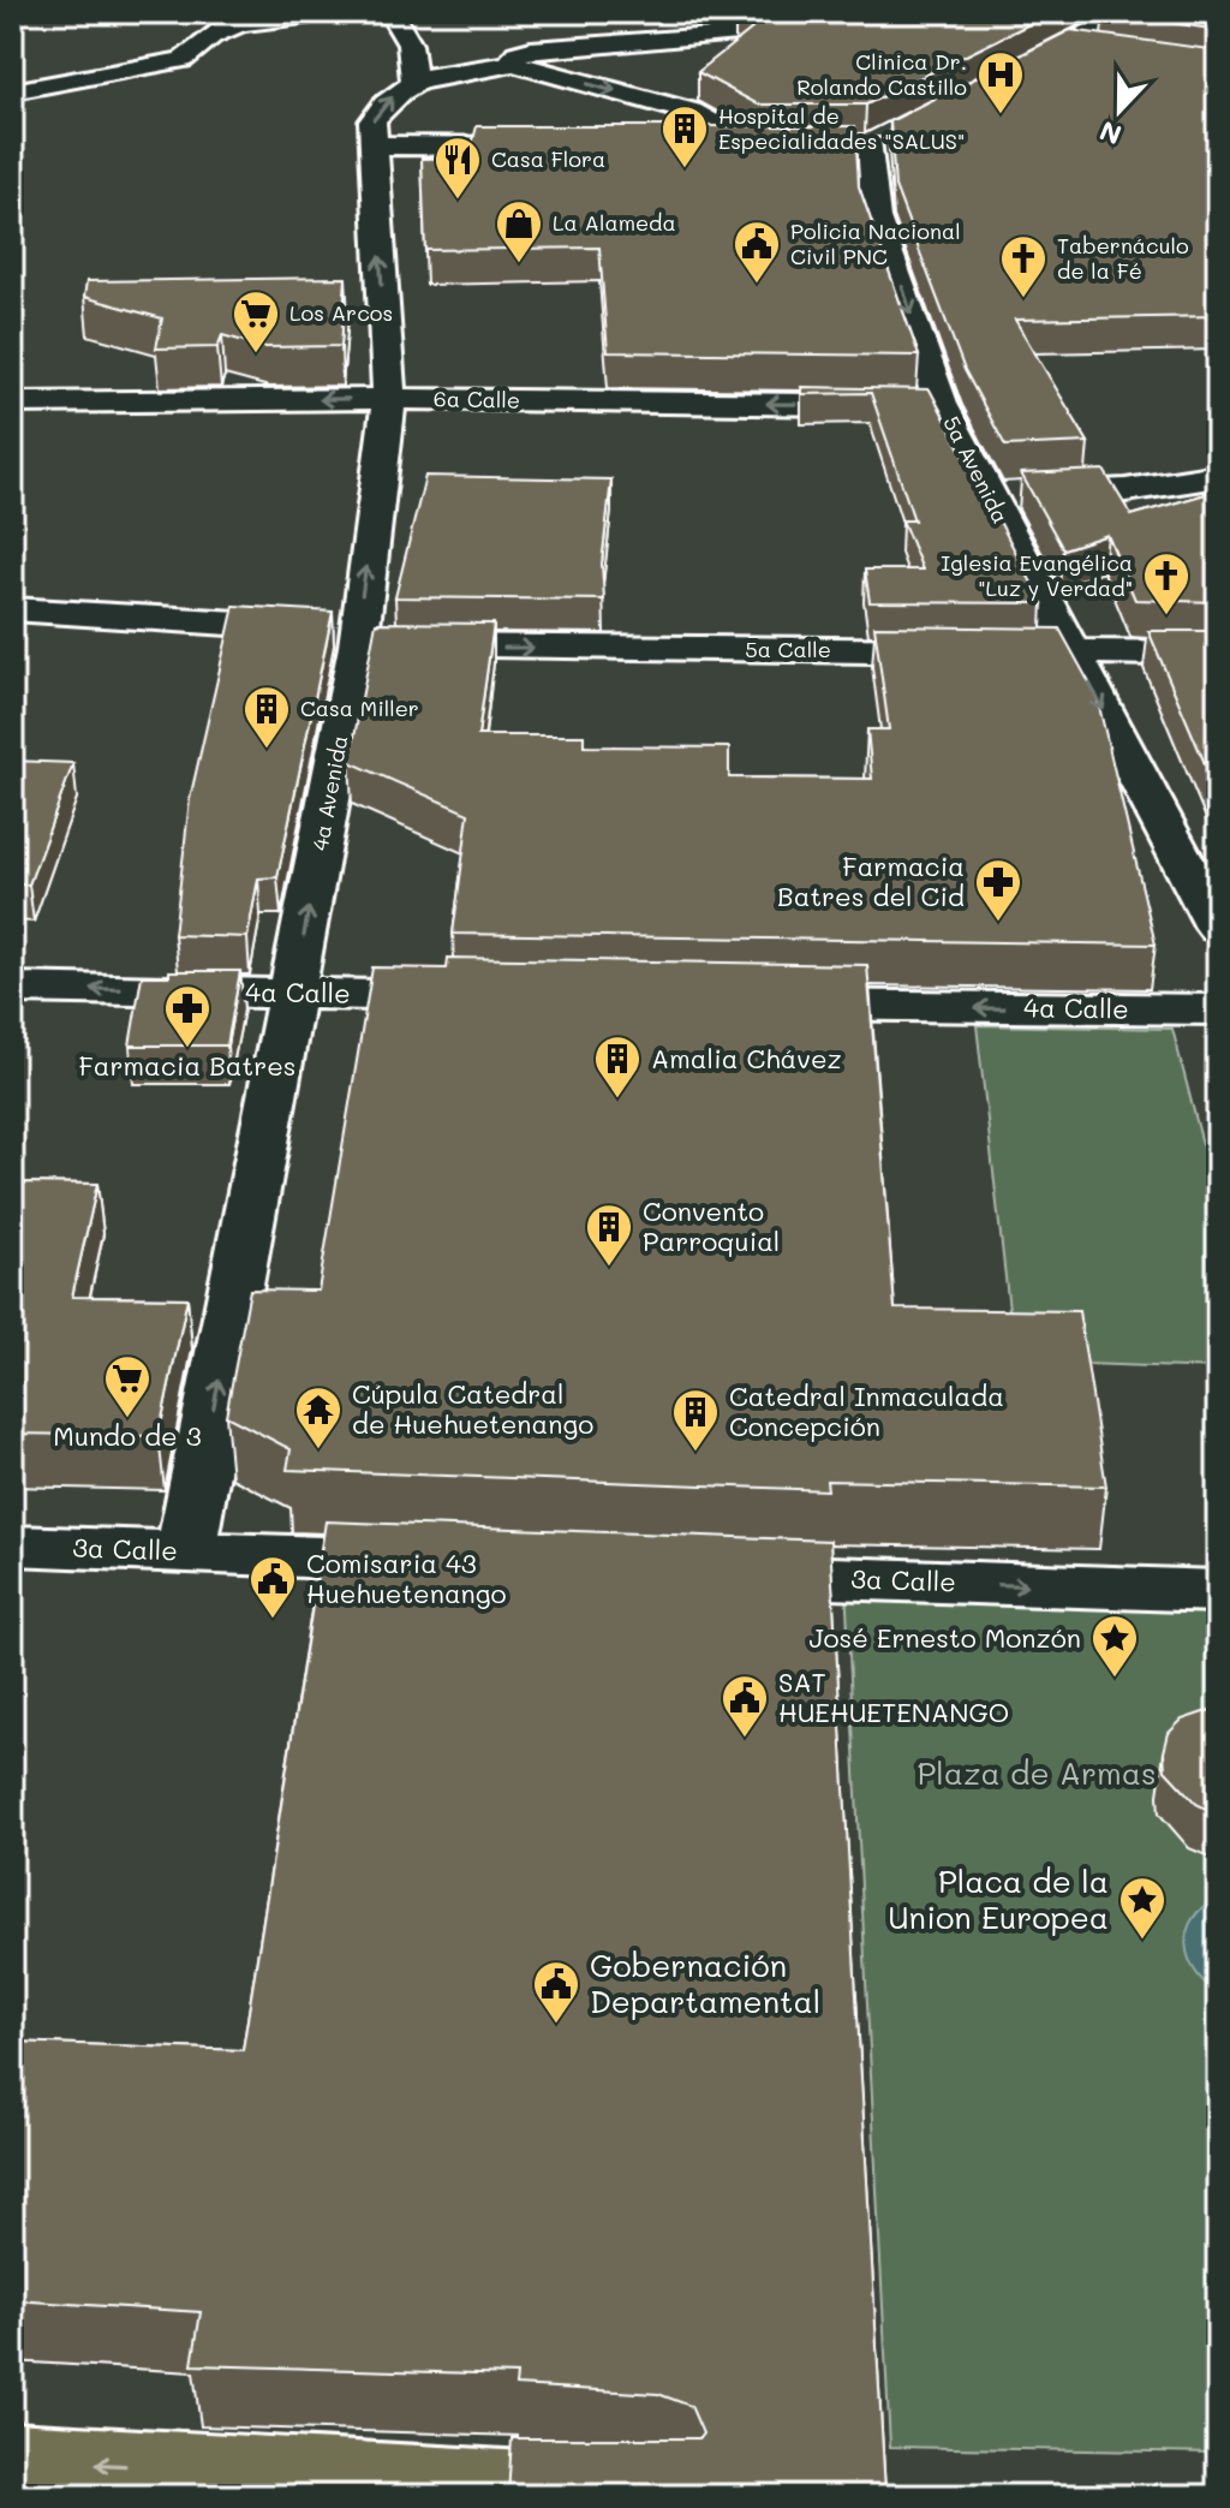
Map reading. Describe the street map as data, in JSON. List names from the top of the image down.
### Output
{
  "streets": {
    "street": [
      "6a Calle",
      "5a Avenida",
      "5a Calle",
      "4a Avenida",
      "4a Calle",
      "3a Calle"
    ]
  },
  "crossings": [
    ["6a Calle", "5a Avenida"],
    ["6a Calle", "4a Avenida"],
    ["5a Avenida", "5a Calle"],
    ["5a Calle", "4a Avenida"],
    ["4a Avenida", "4a Calle"],
    ["4a Avenida", "3a Calle"]
  ],
  "one_way": [
    "5a Avenida",
    "5a Calle",
    "4a Avenida",
    "4a Calle",
    "3a Calle"
  ],
  "parks": ["Plaza de Armas"],
  "places": {
    "hospital": ["Clinica Dr. Rolando Castillo"],
    "building": [
      "Hospital de Especialidades \"SALUS\"",
      "Casa Miller",
      "Amalia Chávez",
      "Convento Parroquial",
      "Catedral Inmaculada Concepción"
    ],
    "restaurant": ["Casa Flora"],
    "shop": ["La Alameda"],
    "public building": [
      "Policia Nacional Civil PNC",
      "Comisaria 43 Huehuetenango",
      "SAT HUEHUETENANGO",
      "Gobernación Departamental"
    ],
    "church": ["Tabernáculo de la Fé", "Iglesia Evangélica \"Luz y Verdad\""],
    "supermarket": ["Los Arcos", "Mundo de 3"],
    "pharmacy": ["Farmacia Batres del Cid", "Farmacia Batres"],
    "temple": ["Cúpula Catedral de Huehuetenango"],
    "place": ["José Ernesto Monzón", "Placa de la Union Europea"]
  },
  "north": "bottom"
}
